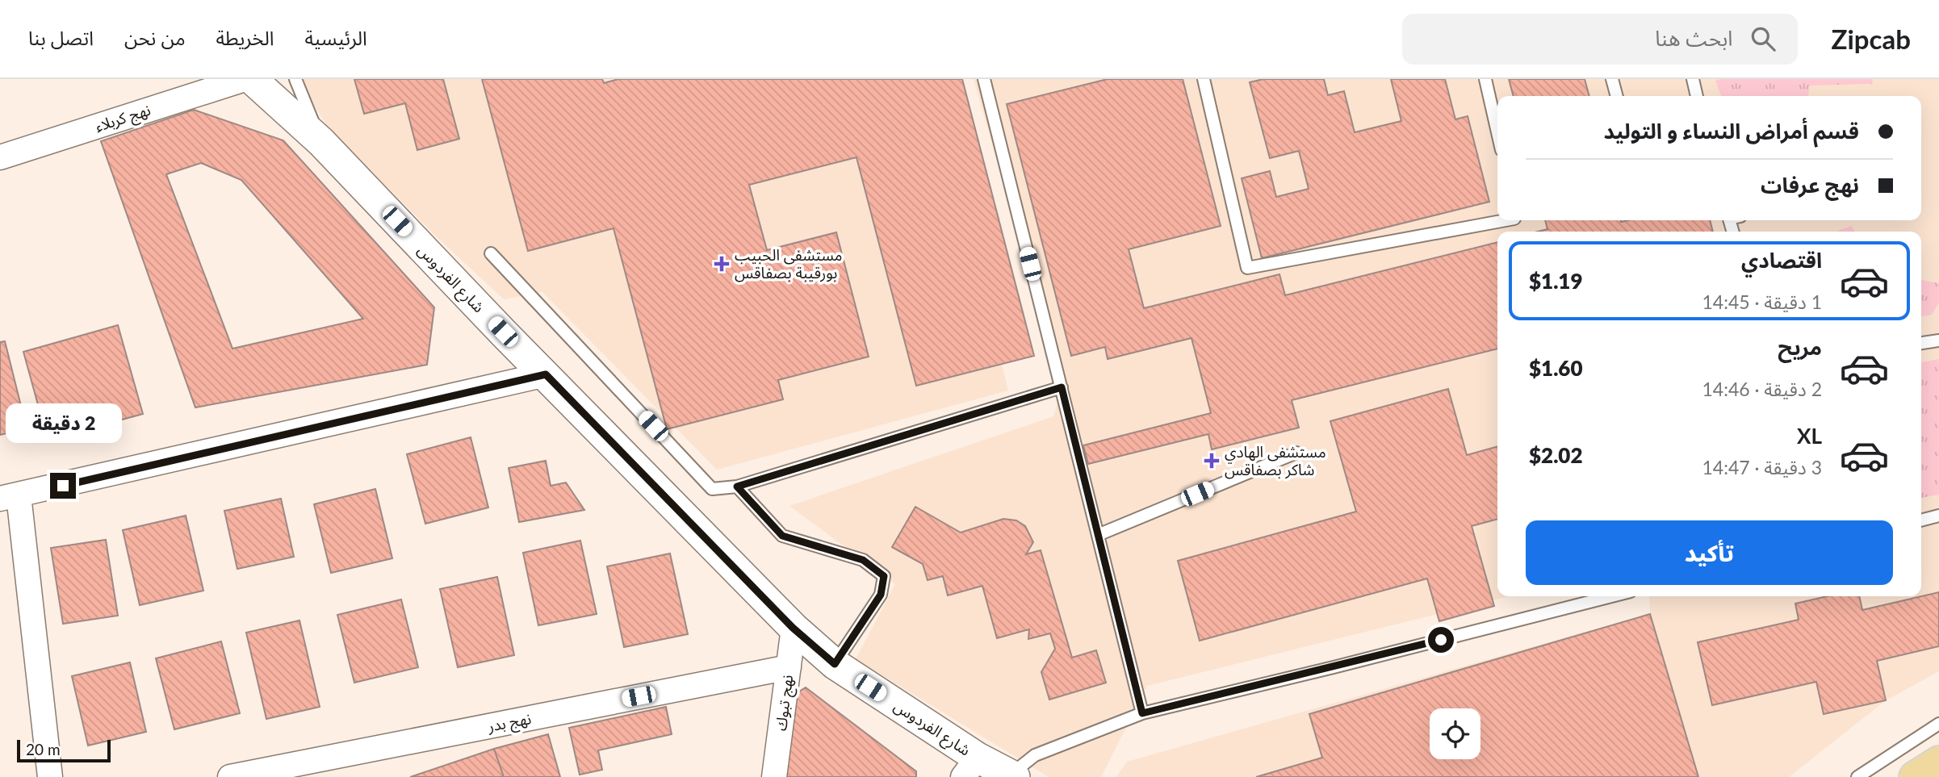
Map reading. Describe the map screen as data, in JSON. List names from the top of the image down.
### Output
{
  "streets": {
    "street": [
      "نهج كربلاء",
      "شارع الفردوس",
      "نهج تبوك",
      "نهج بدر"
    ]
  },
  "crossings": [
    ["شارع الفردوس", "نهج تبوك"],
    ["نهج تبوك", "نهج بدر"]
  ],
  "places": {
    "health": ["مستشفى الحبيب بورقيبة بصفاقس", "مستشفى الهادي شاكر بصفاقس"]
  },
  "scale_bar": "20 m",
  "page": {
    "header": "Zipcab",
    "search": "ابحث هنا",
    "nav": [
      "الرئيسية",
      "الخريطة",
      "من نحن",
      "اتصل بنا"
    ],
    "banner": ["قسم أمراض النساء و التوليد", "نهج عرفات"],
    "list": [
      {
        "name": "اقتصادي",
        "note": "1 دقيقة · 14:45",
        "value": "$1.19"
      },
      {
        "name": "مريح",
        "note": "2 دقيقة · 14:46",
        "value": "$1.60"
      },
      {
        "name": "XL",
        "note": "3 دقيقة · 14:47",
        "value": "$2.02"
      }
    ],
    "bubble": "2 دقيقة",
    "buttons": "تأكيد",
    "scale": "20 m"
  }
}
